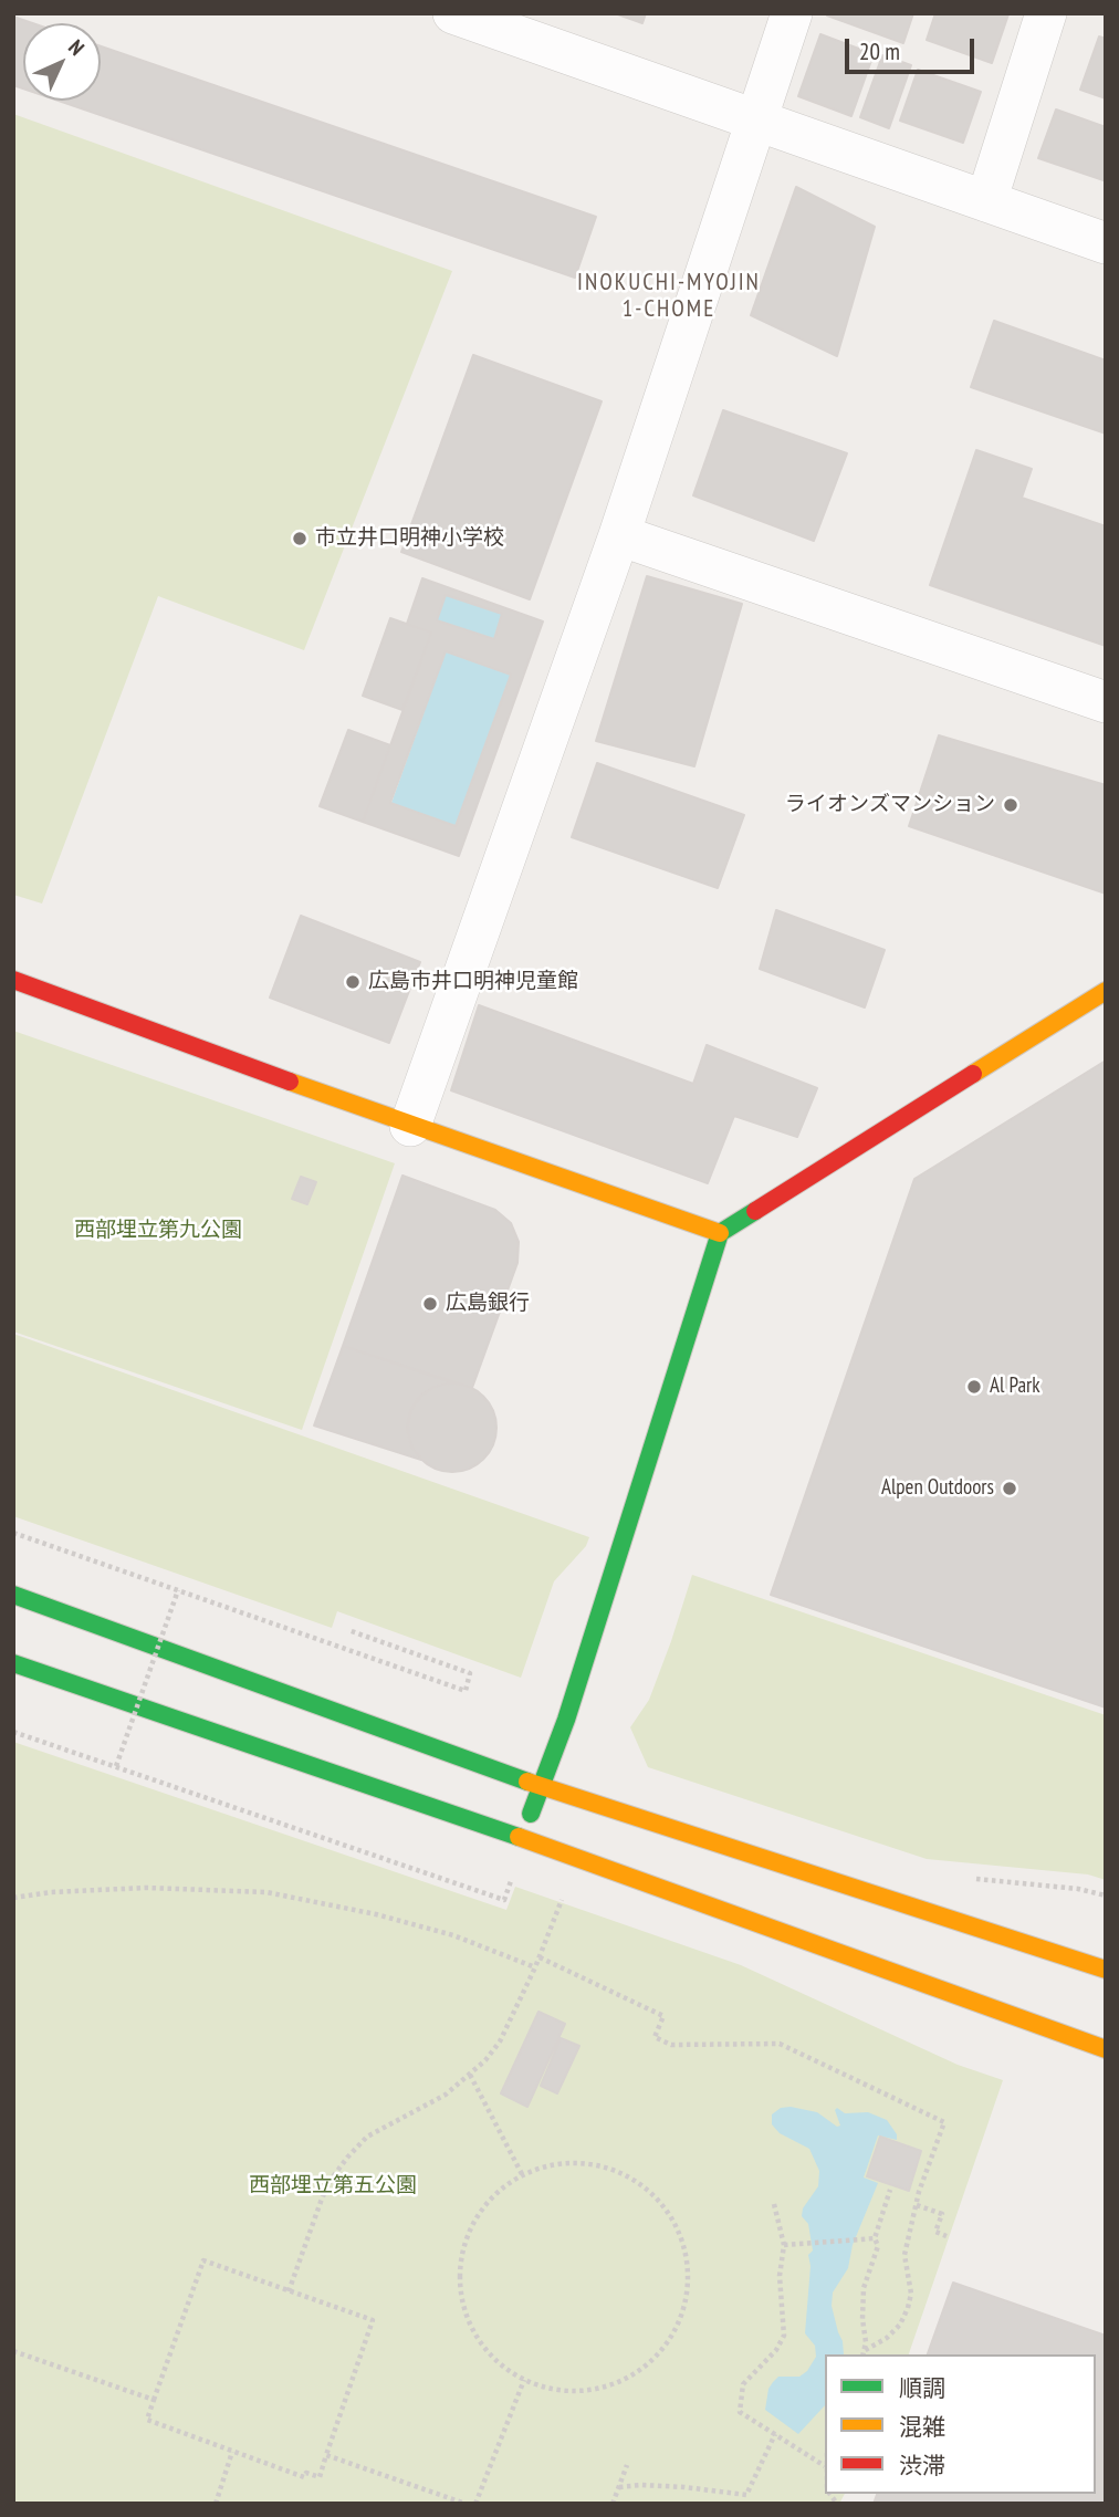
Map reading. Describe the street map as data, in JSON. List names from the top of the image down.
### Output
{
  "districts": ["INOKUCHI-MYOJIN 1-CHOME"],
  "parks": ["西部埋立第九公園", "西部埋立第五公園"],
  "places": [
    "市立井口明神小学校",
    "ライオンズマンション",
    "広島市井口明神児童館",
    "広島銀行",
    "Al Park",
    "Alpen Outdoors"
  ],
  "legend": ["順調", "混雑", "渋滞"],
  "scale_bar": "20 m",
  "north": "top right"
}
